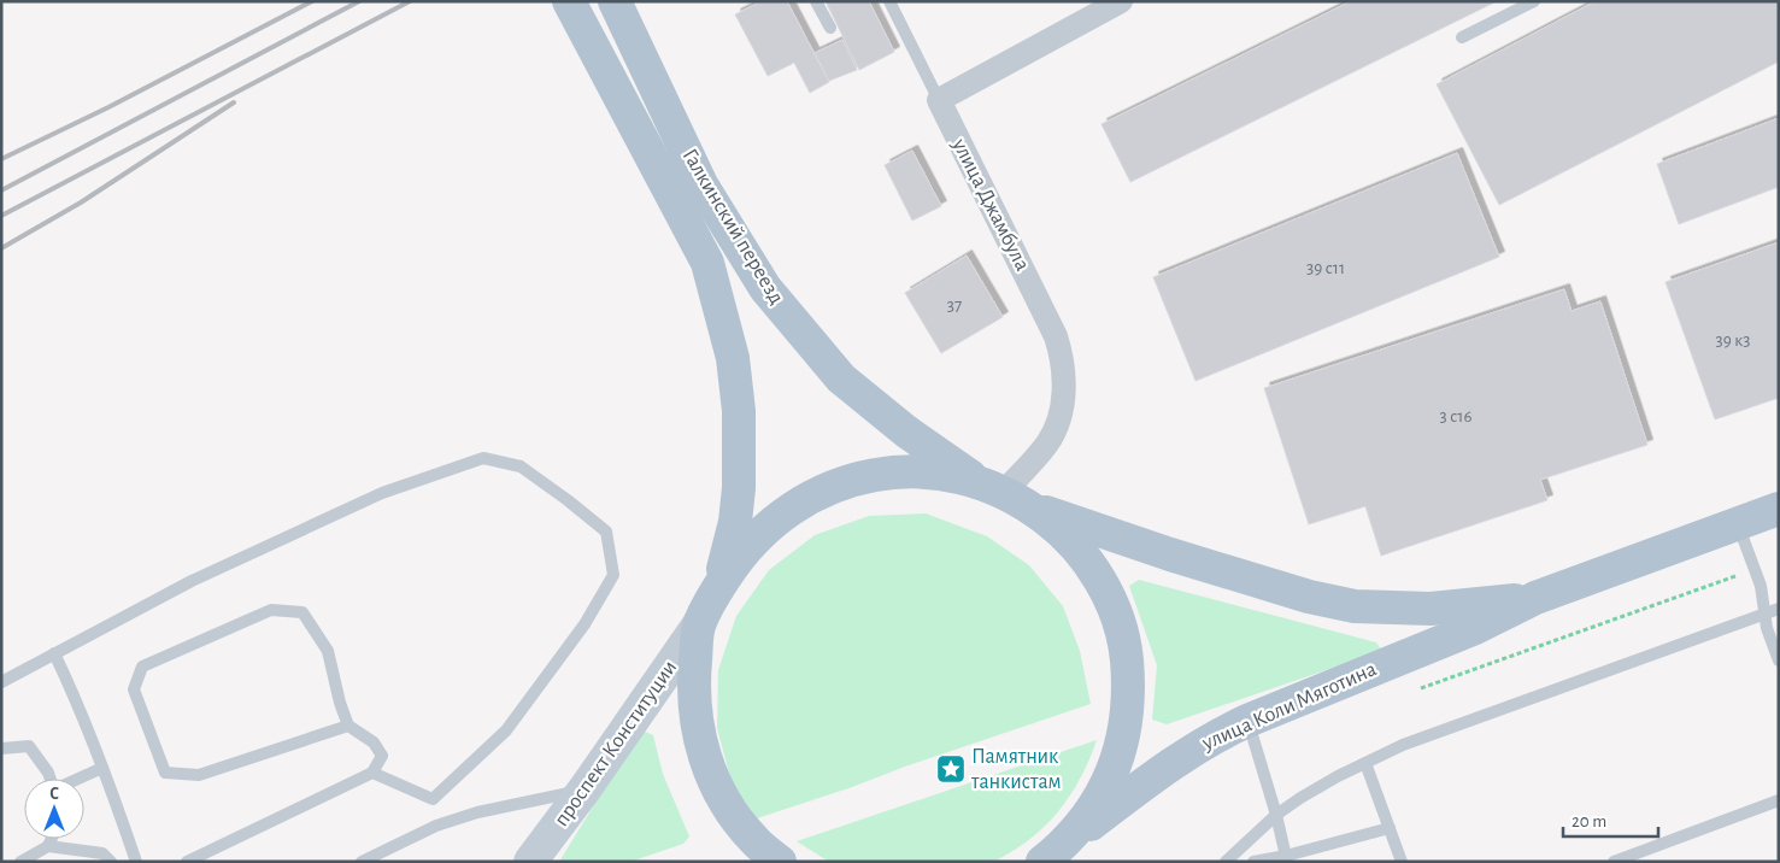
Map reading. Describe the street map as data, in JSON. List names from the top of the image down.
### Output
{
  "streets": {
    "main road": ["Галкинский переезд", "улица Коли Мяготина", "проспект Конституции"],
    "street": ["улица Джамбула"]
  },
  "crossings": [
    ["улица Джамбула", "Галкинский переезд"],
    ["улица Джамбула", "улица Коли Мяготина"],
    ["Галкинский переезд", "улица Коли Мяготина"]
  ],
  "places": {
    "place": ["Памятник танкистам"]
  },
  "house_numbers": [
    "39 с11",
    "37",
    "39 к3",
    "3 с16"
  ],
  "scale_bar": "20 m",
  "north": "top"
}
